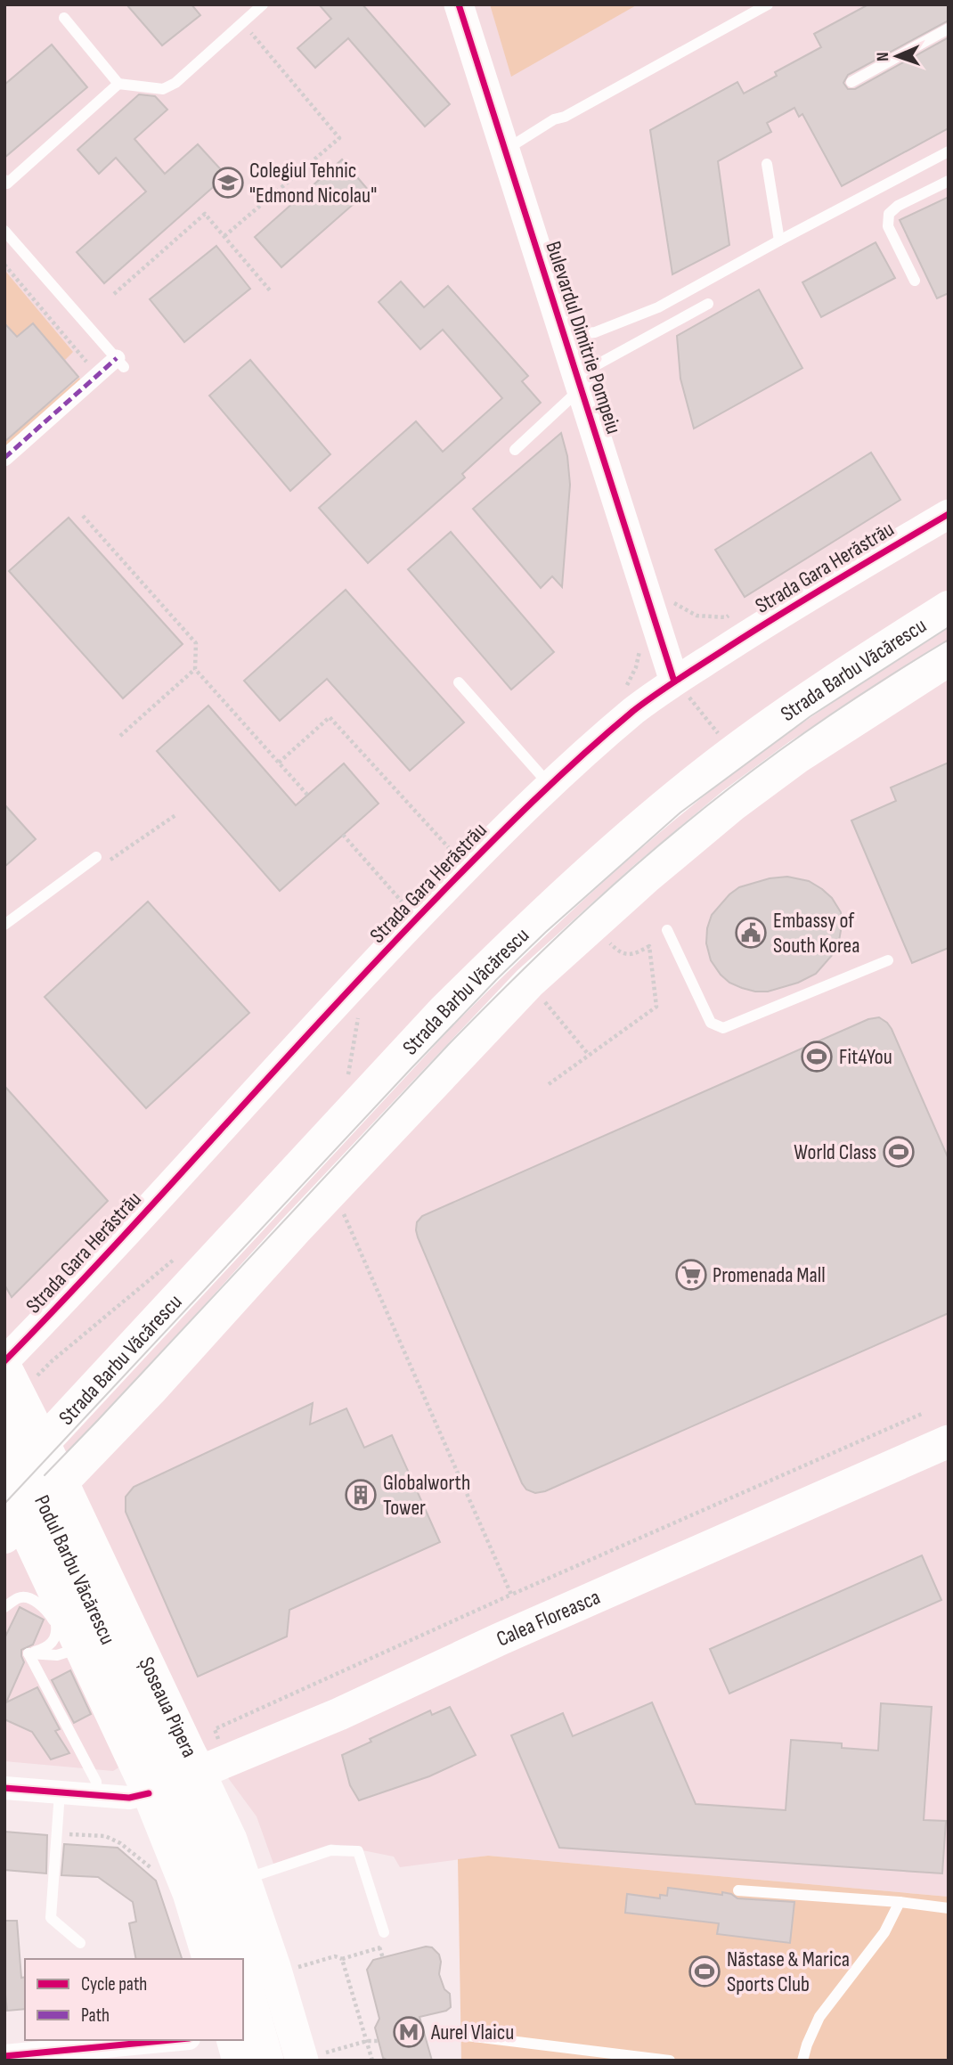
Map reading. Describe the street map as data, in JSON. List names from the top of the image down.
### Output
{
  "streets": {
    "main road": [
      "Strada Barbu Văcărescu",
      "Podul Barbu Văcărescu",
      "Calea Floreasca",
      "Șoseaua Pipera"
    ],
    "street": ["Bulevardul Dimitrie Pompeiu", "Strada Gara Herăstrău"]
  },
  "crossings": [
    ["Bulevardul Dimitrie Pompeiu", "Strada Gara Herăstrău"],
    ["Strada Barbu Văcărescu", "Șoseaua Pipera"],
    ["Calea Floreasca", "Șoseaua Pipera"]
  ],
  "places": {
    "school or university": ["Colegiul Tehnic \"Edmond Nicolau\""],
    "public building": ["Embassy of South Korea"],
    "sports": ["Fit4You", "World Class", "Năstase & Marica Sports Club"],
    "supermarket": ["Promenada Mall"],
    "building": ["Globalworth Tower"],
    "metro station": ["Aurel Vlaicu"]
  },
  "legend": ["Cycle path", "Path"],
  "north": "left"
}
